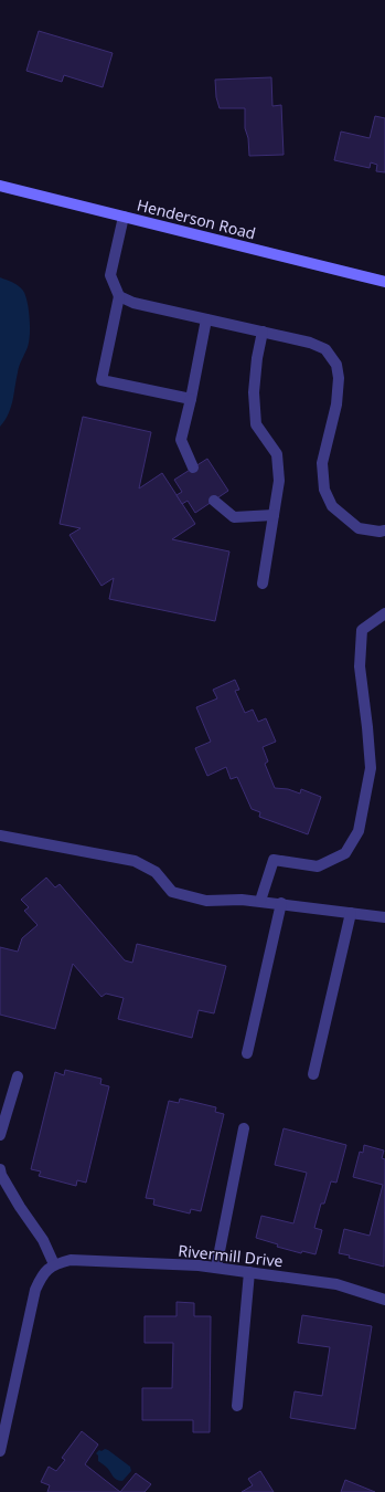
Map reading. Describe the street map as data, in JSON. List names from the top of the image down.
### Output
{
  "streets": {
    "main road": ["Henderson Road"],
    "street": ["Rivermill Drive"]
  }
}
